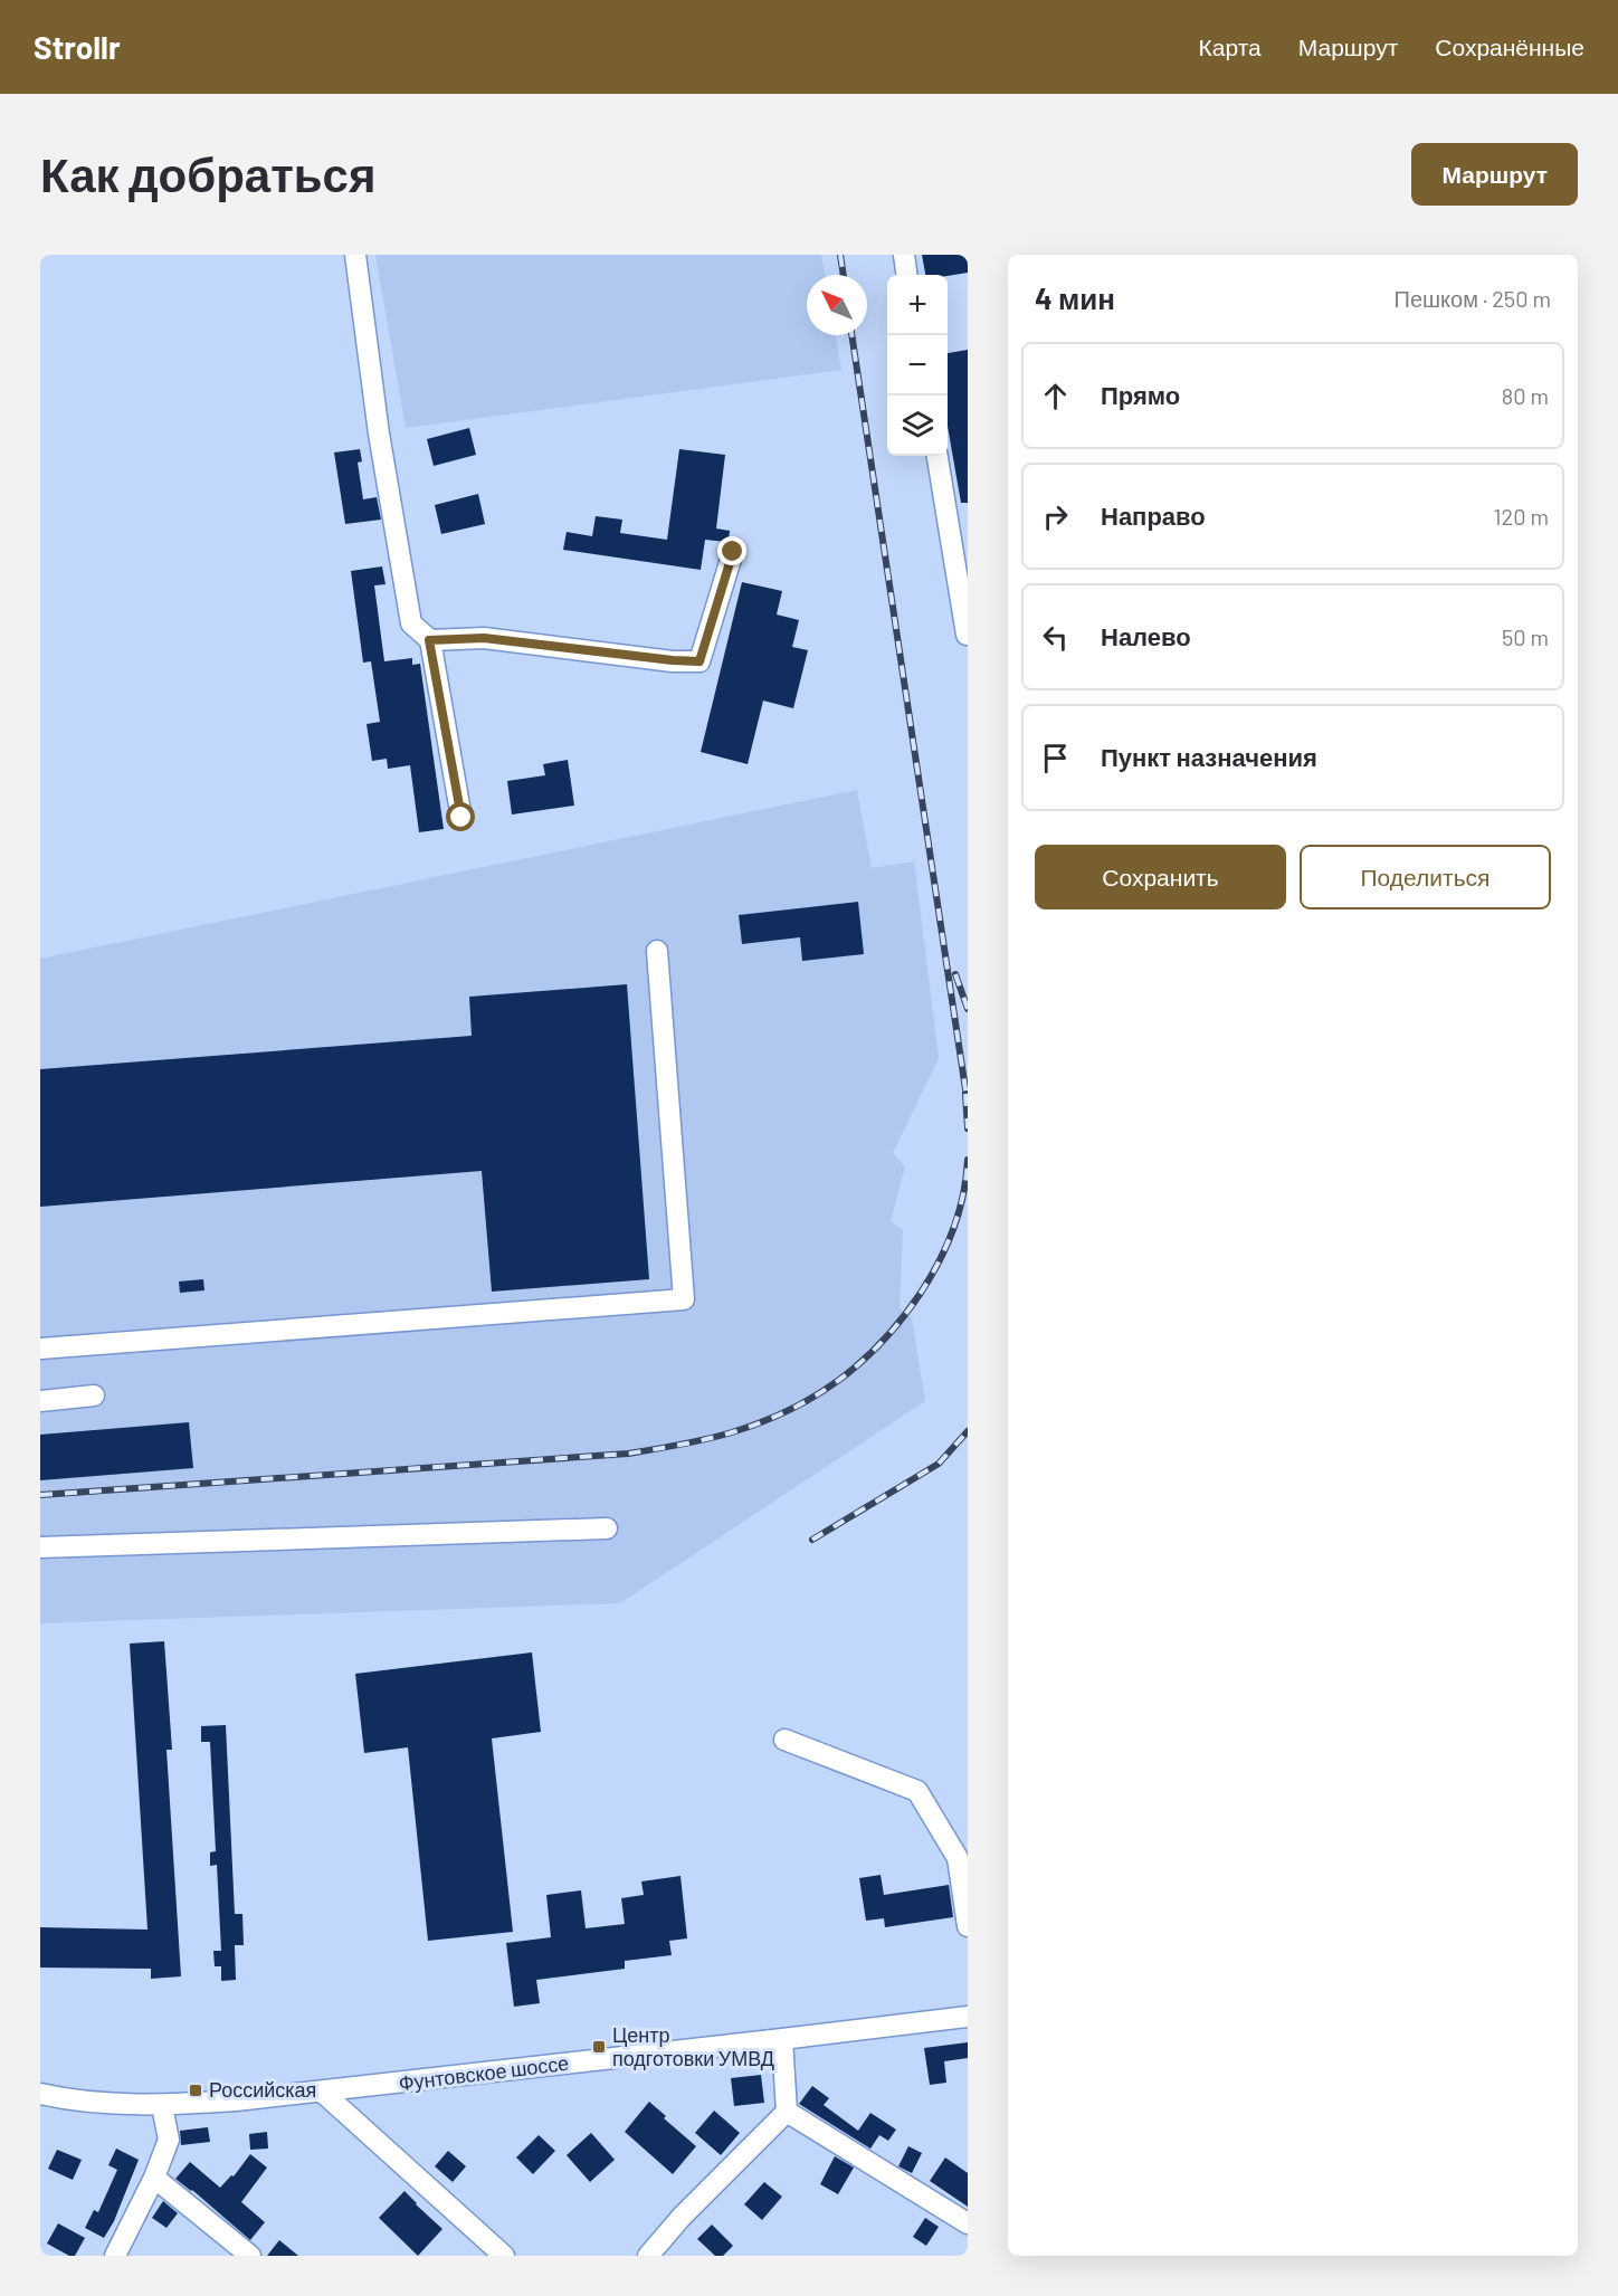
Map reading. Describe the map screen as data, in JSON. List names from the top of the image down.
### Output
{
  "streets": {
    "street": ["Фунтовское шоссе"]
  },
  "places": {
    "transit": ["Центр подготовки УМВД", "Российская"]
  },
  "north": "top left",
  "page": {
    "header": "Strollr",
    "nav": ["Карта", "Маршрут", "Сохранённые"],
    "buttons": [
      "Маршрут",
      ["Сохранить", "Поделиться"]
    ],
    "title": "Как добраться",
    "heading": ["4 мин", "Пешком · 250 m"],
    "map_buttons": ["+", "−"],
    "list": [
      ["Прямо", "80 m"],
      ["Направо", "120 m"],
      ["Налево", "50 m"],
      "Пункт назначения"
    ]
  }
}
